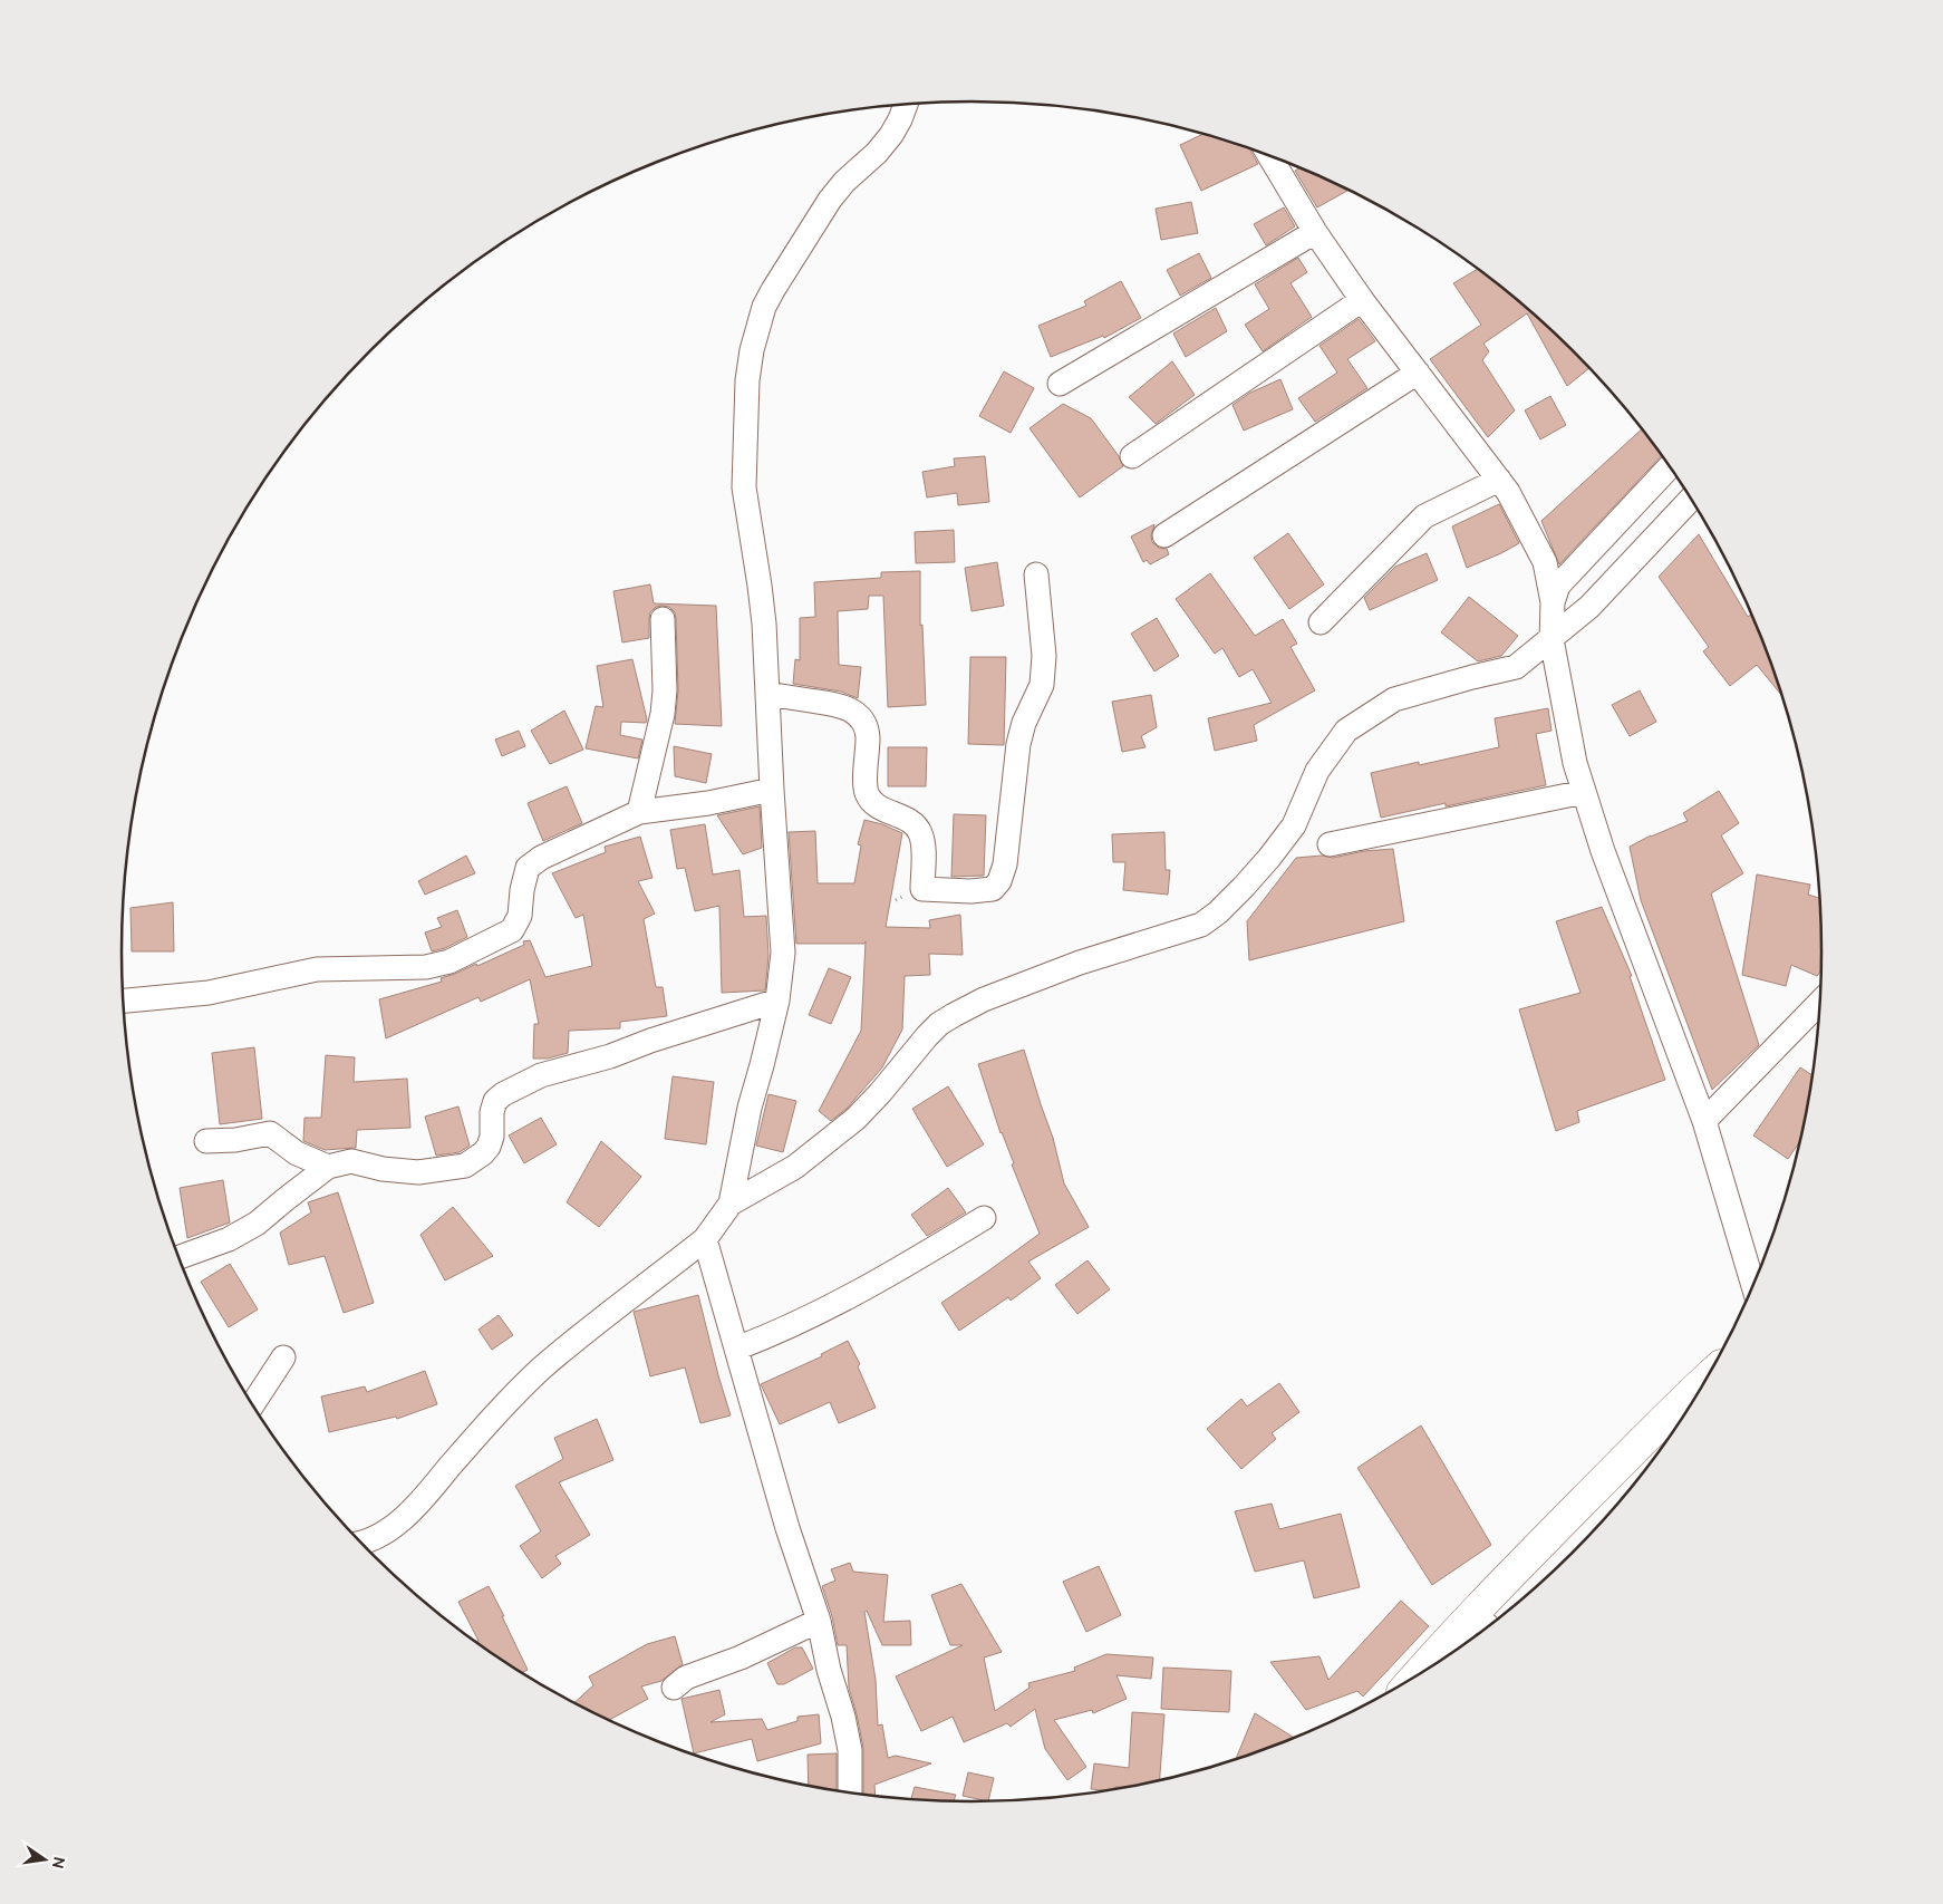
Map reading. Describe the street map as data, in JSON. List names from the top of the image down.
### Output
{
  "north": "right"
}
